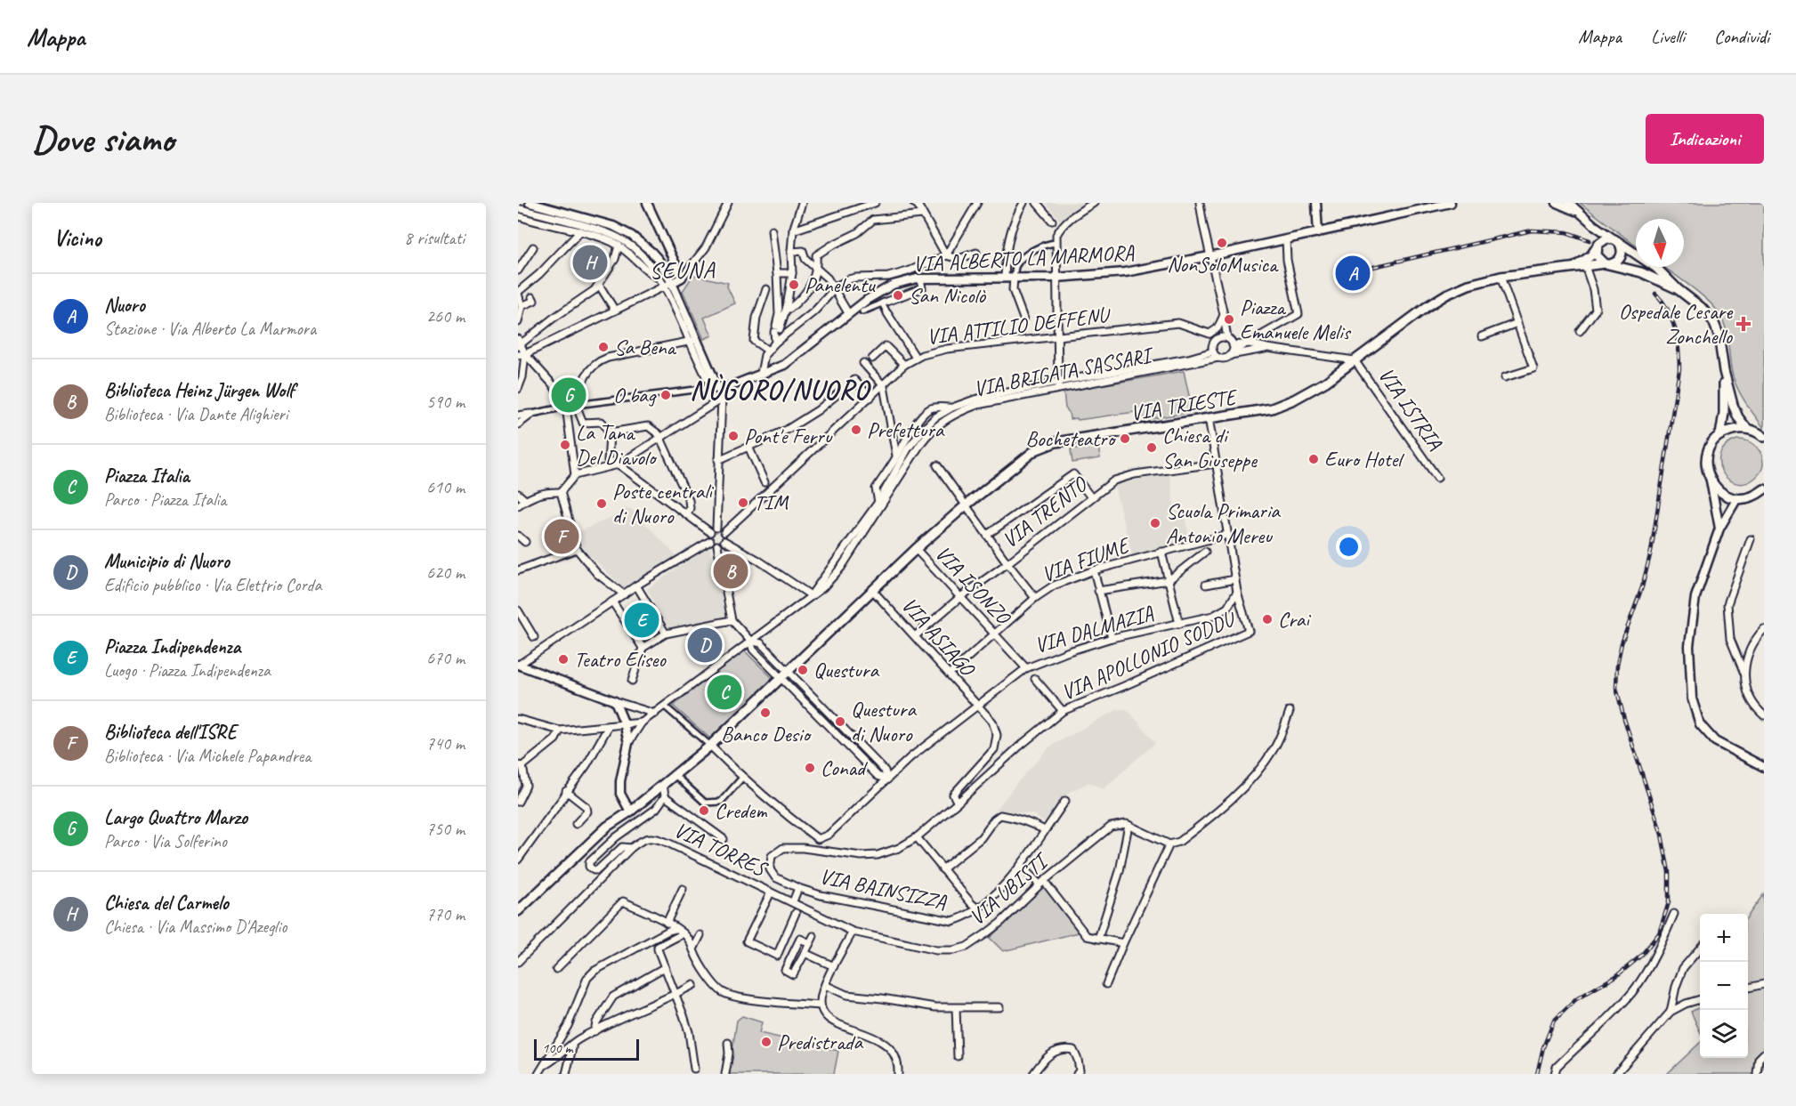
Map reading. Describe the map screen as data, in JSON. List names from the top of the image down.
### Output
{
  "streets": {
    "main road": ["VIA TRIESTE"],
    "street": [
      "VIA ALBERTO LA MARMORA",
      "VIA ATTILIO DEFFENU",
      "VIA BRIGATA SASSARI",
      "VIA ISTRIA",
      "VIA TRENTO",
      "VIA FIUME",
      "VIA ISONZO",
      "VIA DALMAZIA",
      "VIA ASIAGO",
      "VIA APOLLONIO SODDU",
      "VIA TORRES",
      "VIA BAINSIZZA",
      "VIA UBISTI"
    ]
  },
  "crossings": [
    ["VIA TRIESTE", "VIA ISTRIA"],
    ["VIA TRIESTE", "VIA ISONZO"],
    ["VIA TRIESTE", "VIA ASIAGO"],
    ["VIA TRENTO", "VIA ISONZO"],
    ["VIA TRENTO", "VIA ASIAGO"],
    ["VIA FIUME", "VIA ISONZO"],
    ["VIA FIUME", "VIA ASIAGO"],
    ["VIA ISONZO", "VIA DALMAZIA"],
    ["VIA DALMAZIA", "VIA ASIAGO"],
    ["VIA DALMAZIA", "VIA APOLLONIO SODDU"],
    ["VIA ASIAGO", "VIA APOLLONIO SODDU"],
    ["VIA APOLLONIO SODDU", "VIA BAINSIZZA"],
    ["VIA TORRES", "VIA UBISTI"]
  ],
  "districts": ["SEUNA", "NÙGORO/NUORO"],
  "places": {
    "other": [
      "NonSoloMusica",
      "Panelentu",
      "San Nicolò",
      "Piazza Emanuele Melis",
      "Sa Bena",
      "O bag",
      "Prefettura",
      "Pont'e Ferru",
      "Bocheteatro",
      "La Tana Del Diavolo",
      "Chiesa di San Giuseppe",
      "Euro Hotel",
      "TIM",
      "Poste centrali di Nuoro",
      "Scuola Primaria Antonio Mereu",
      "Crai",
      "Teatro Eliseo",
      "Questura",
      "Banco Desio",
      "Questura di Nuoro",
      "Conad",
      "Credem",
      "Predistrada"
    ],
    "health": ["Ospedale Cesare Zonchello"]
  },
  "scale_bar": "100 m",
  "north": "bottom",
  "page": {
    "header": "Mappa",
    "nav": ["Mappa", "Livelli", "Condividi"],
    "buttons": "Indicazioni",
    "title": "Dove siamo",
    "heading": ["Vicino", "8 risultati"],
    "pins": [
      "H",
      "A",
      "G",
      "F",
      "B",
      "E",
      "D",
      "C"
    ],
    "list": [
      {
        "mark": "A",
        "name": "Nuoro",
        "note": "Stazione · Via Alberto La Marmora",
        "value": "260 m"
      },
      {
        "mark": "B",
        "name": "Biblioteca Heinz Jürgen Wolf",
        "note": "Biblioteca · Via Dante Alighieri",
        "value": "590 m"
      },
      {
        "mark": "C",
        "name": "Piazza Italia",
        "note": "Parco · Piazza Italia",
        "value": "610 m"
      },
      {
        "mark": "D",
        "name": "Municipio di Nuoro",
        "note": "Edificio pubblico · Via Elettrio Corda",
        "value": "620 m"
      },
      {
        "mark": "E",
        "name": "Piazza Indipendenza",
        "note": "Luogo · Piazza Indipendenza",
        "value": "670 m"
      },
      {
        "mark": "F",
        "name": "Biblioteca dell'ISRE",
        "note": "Biblioteca · Via Michele Papandrea",
        "value": "740 m"
      },
      {
        "mark": "G",
        "name": "Largo Quattro Marzo",
        "note": "Parco · Via Solferino",
        "value": "750 m"
      },
      {
        "mark": "H",
        "name": "Chiesa del Carmelo",
        "note": "Chiesa · Via Massimo D'Azeglio",
        "value": "770 m"
      }
    ],
    "map_buttons": ["+", "−"],
    "scale": "100 m"
  }
}
